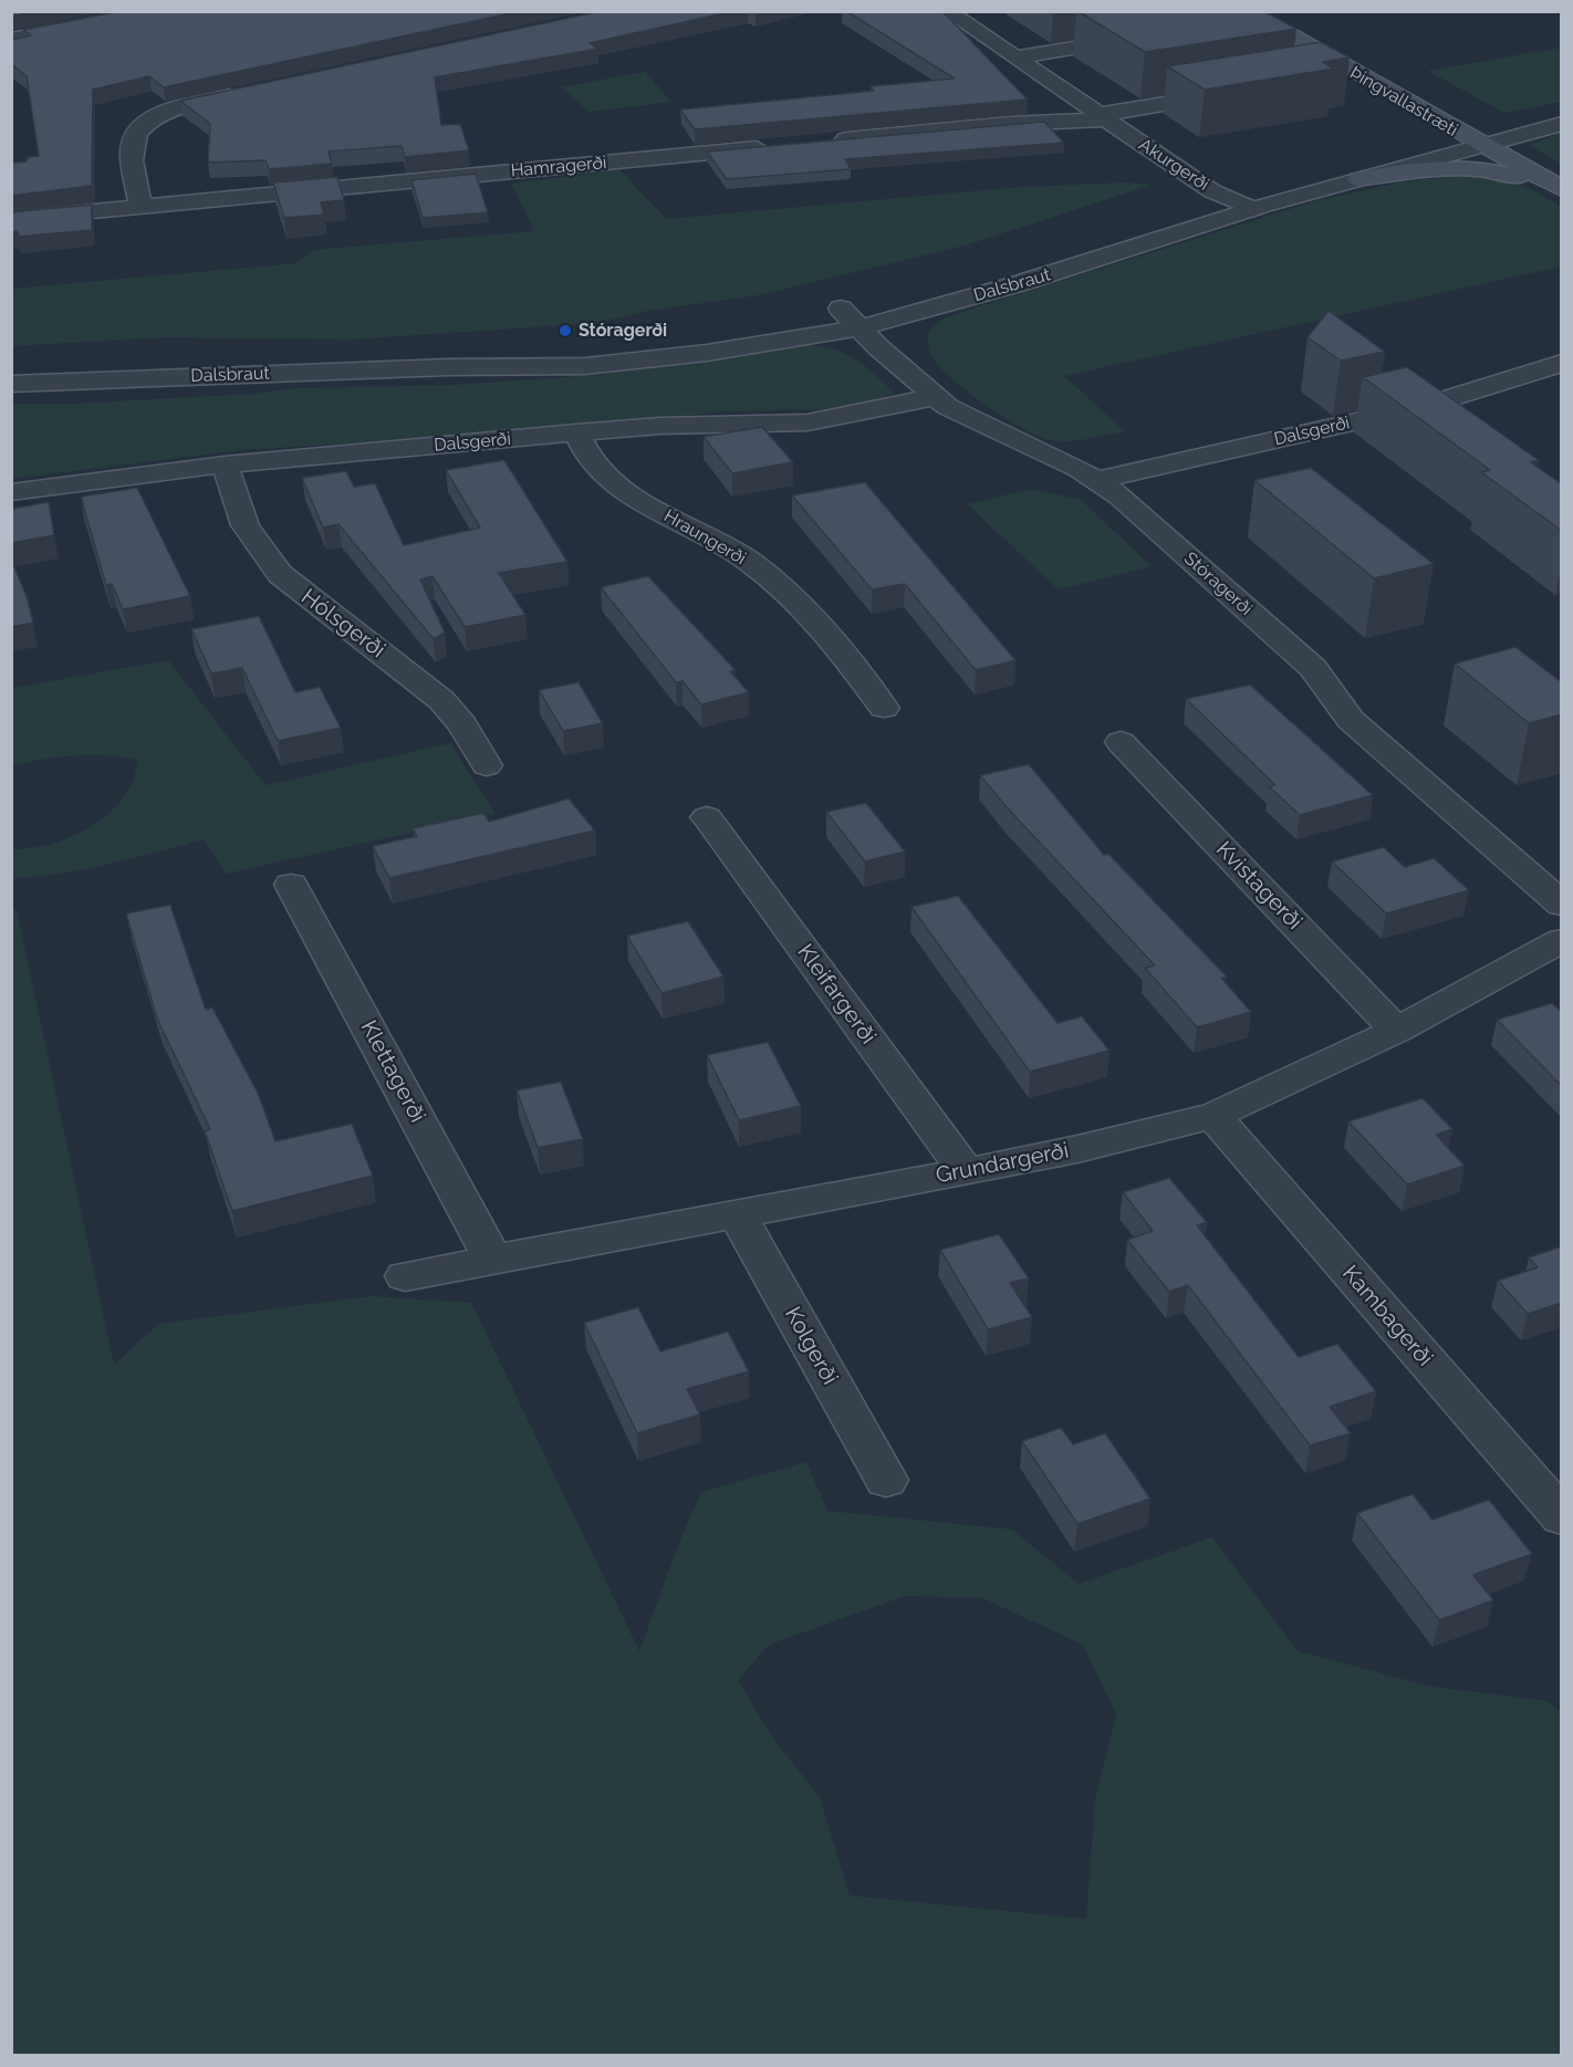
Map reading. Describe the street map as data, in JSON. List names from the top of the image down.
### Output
{
  "streets": {
    "main road": ["Þingvallastræti"],
    "street": [
      "Akurgerði",
      "Hamragerði",
      "Dalsbraut",
      "Dalsgerði",
      "Hraungerði",
      "Stóragerði",
      "Hólsgerði",
      "Kvistagerði",
      "Kleifargerði",
      "Klettagerði",
      "Grundargerði",
      "Kambagerði",
      "Kolgerði"
    ]
  },
  "crossings": [
    ["Þingvallastræti", "Dalsbraut"],
    ["Akurgerði", "Dalsbraut"],
    ["Dalsbraut", "Stóragerði"],
    ["Dalsgerði", "Hraungerði"],
    ["Dalsgerði", "Stóragerði"],
    ["Dalsgerði", "Hólsgerði"],
    ["Kvistagerði", "Grundargerði"],
    ["Kleifargerði", "Grundargerði"],
    ["Klettagerði", "Grundargerði"],
    ["Grundargerði", "Kambagerði"],
    ["Grundargerði", "Kolgerði"]
  ],
  "places": ["Stóragerði"]
}
